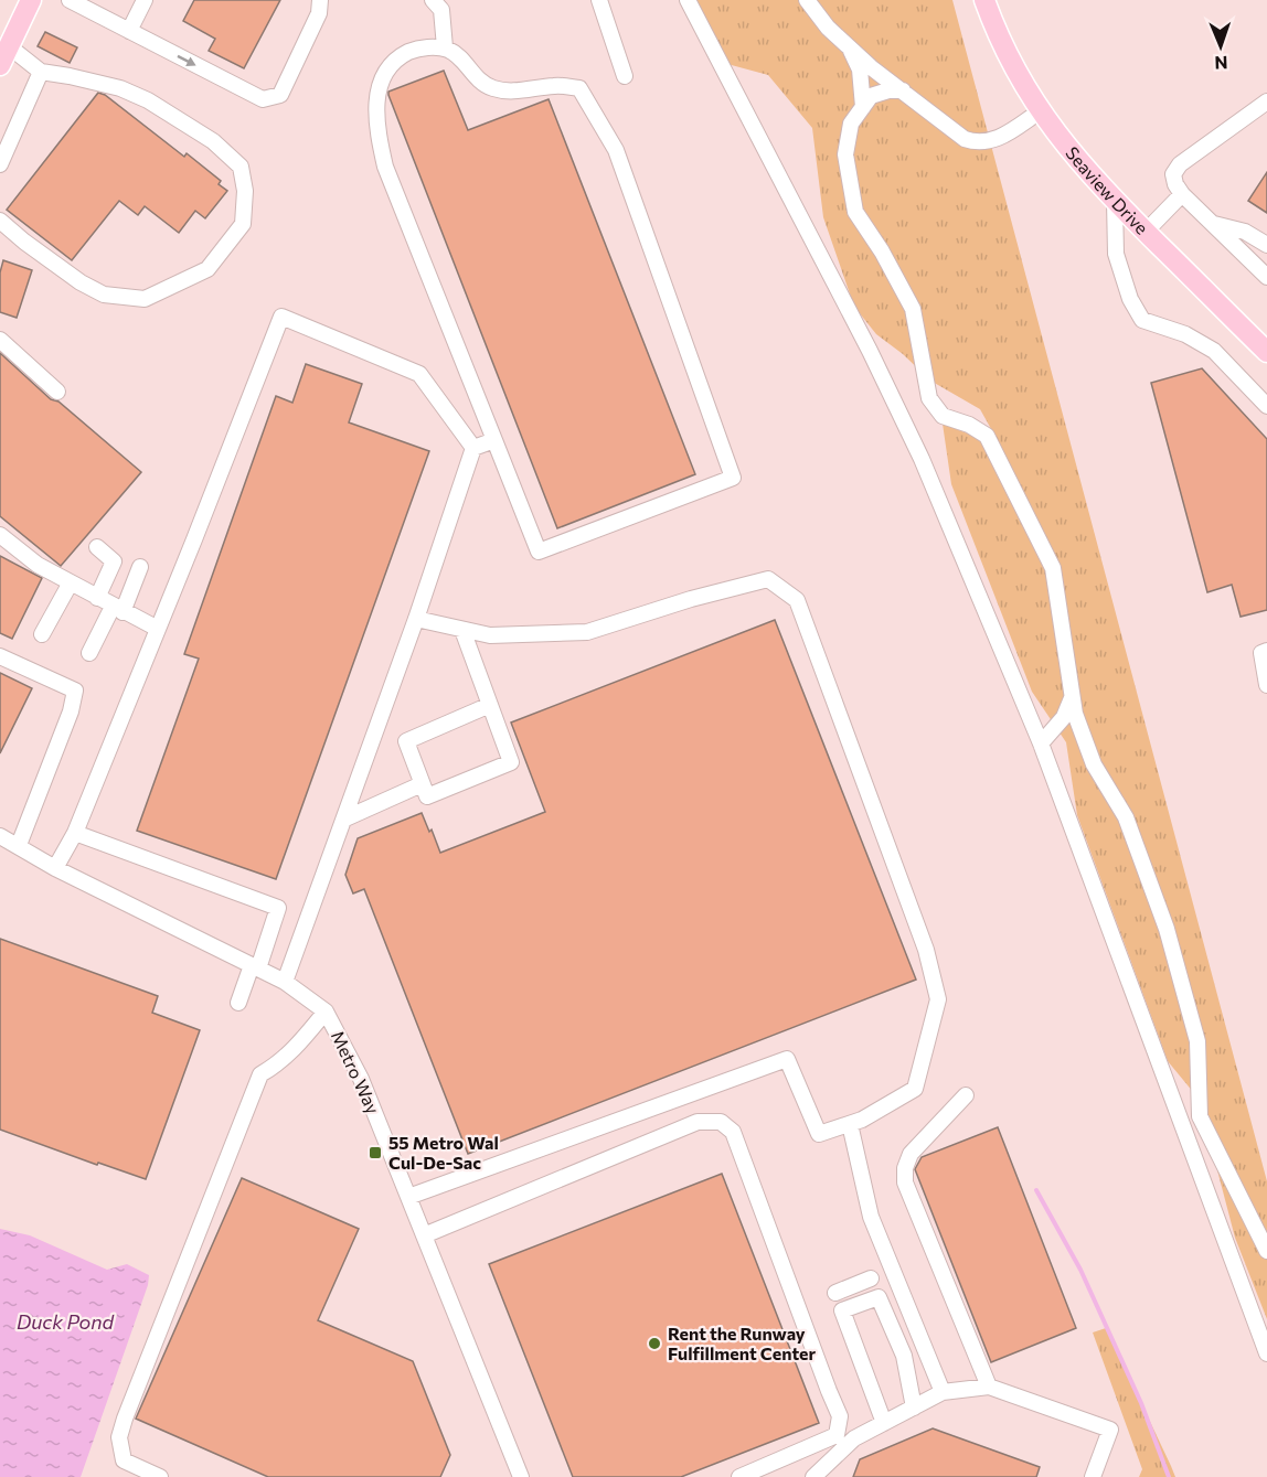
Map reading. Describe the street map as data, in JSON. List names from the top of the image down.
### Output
{
  "streets": {
    "main road": ["Seaview Drive"],
    "street": ["Metro Way"]
  },
  "water": ["Duck Pond"],
  "places": {
    "transit": ["55 Metro Wal Cul-De-Sac"],
    "other": ["Rent the Runway Fulfillment Center"]
  },
  "north": "bottom"
}
